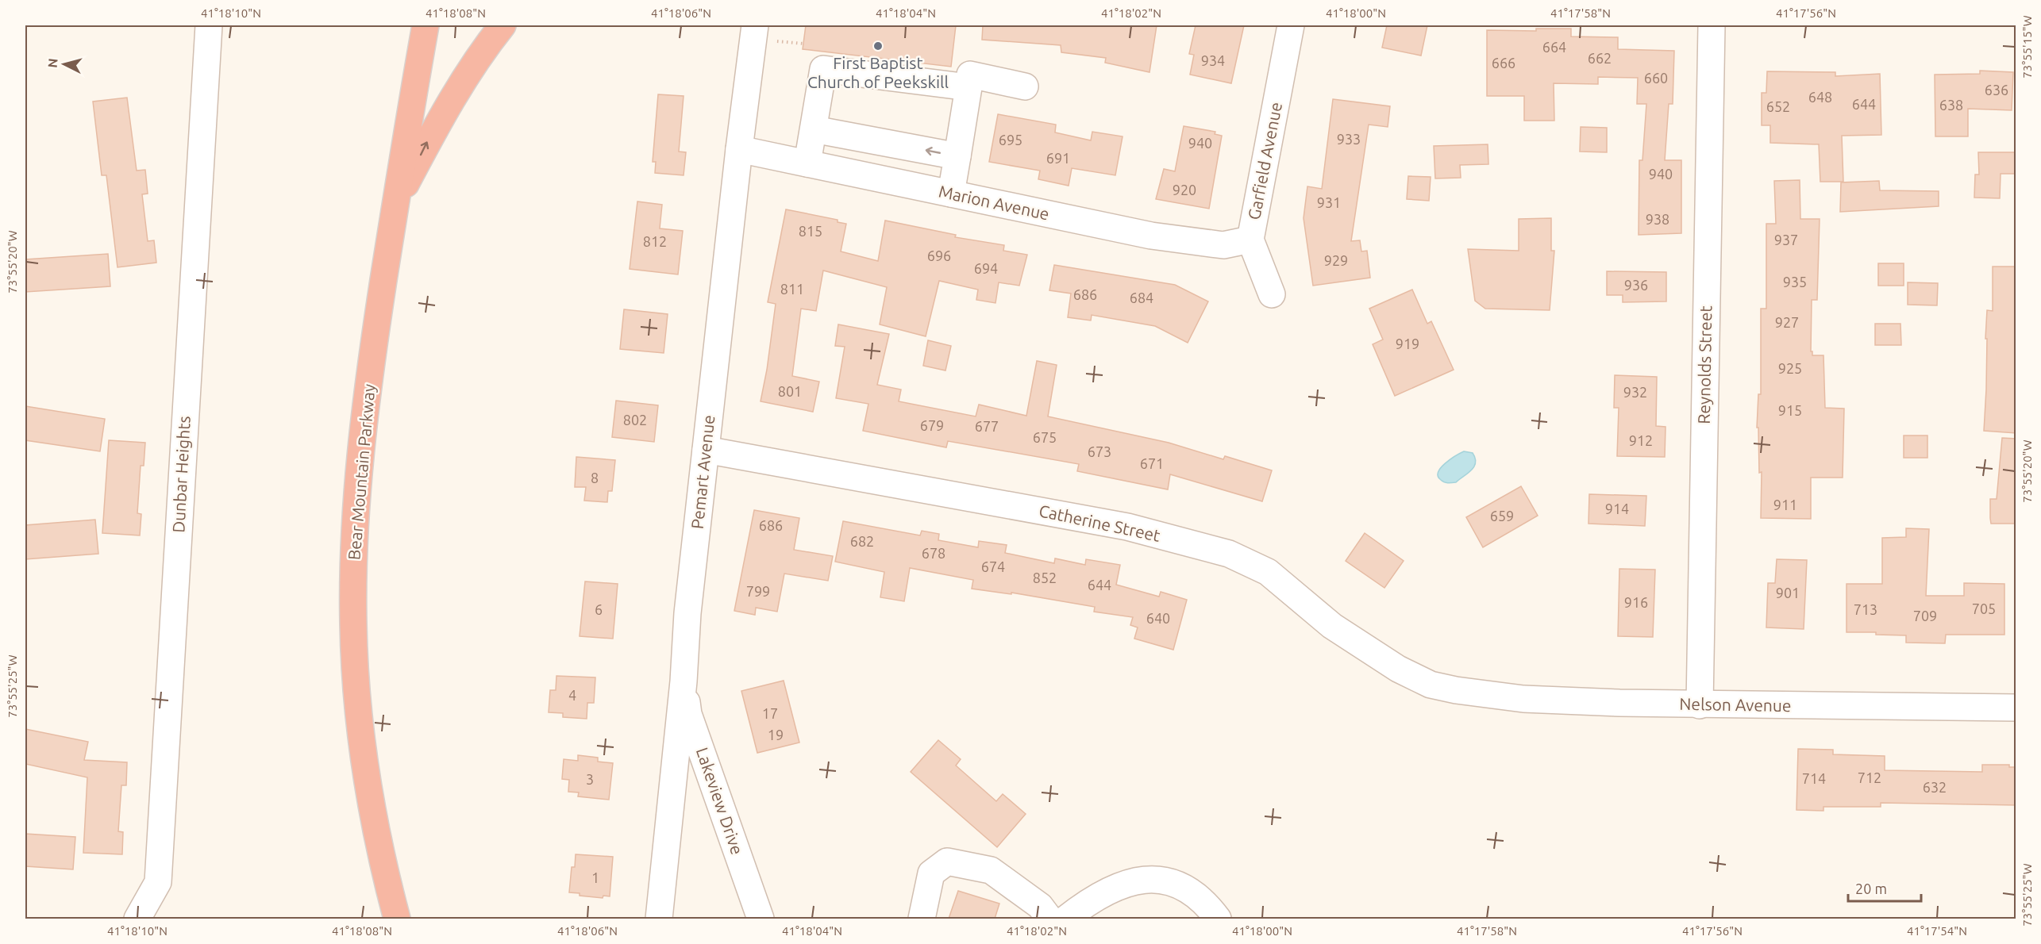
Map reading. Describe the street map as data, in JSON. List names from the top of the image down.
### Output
{
  "streets": {
    "highway": ["Bear Mountain Parkway"],
    "street": [
      "Garfield Avenue",
      "Marion Avenue",
      "Reynolds Street",
      "Pemart Avenue",
      "Dunbar Heights",
      "Catherine Street",
      "Nelson Avenue",
      "Lakeview Drive"
    ]
  },
  "crossings": [
    ["Garfield Avenue", "Marion Avenue"],
    ["Marion Avenue", "Pemart Avenue"],
    ["Reynolds Street", "Nelson Avenue"],
    ["Pemart Avenue", "Catherine Street"],
    ["Pemart Avenue", "Lakeview Drive"],
    ["Catherine Street", "Nelson Avenue"]
  ],
  "places": ["First Baptist Church of Peekskill"],
  "house_numbers": [
    "664",
    "662",
    "934",
    "666",
    "660",
    "636",
    "648",
    "644",
    "638",
    "652",
    "933",
    "695",
    "940",
    "691",
    "940",
    "920",
    "931",
    "938",
    "815",
    "937",
    "812",
    "696",
    "929",
    "694",
    "935",
    "936",
    "811",
    "686",
    "684",
    "927",
    "919",
    "925",
    "801",
    "932",
    "915",
    "802",
    "679",
    "677",
    "675",
    "912",
    "673",
    "671",
    "8",
    "911",
    "914",
    "659",
    "686",
    "682",
    "678",
    "674",
    "852",
    "644",
    "799",
    "901",
    "916",
    "705",
    "6",
    "713",
    "709",
    "640",
    "4",
    "17",
    "19",
    "712",
    "714",
    "3",
    "632",
    "1"
  ],
  "scale_bar": "20 m",
  "north": "left",
  "coordinates": [
    "41°18'10\"N",
    "41°18'08\"N",
    "41°18'06\"N",
    "41°18'04\"N",
    "41°18'02\"N",
    "41°18'00\"N",
    "41°17'58\"N",
    "41°17'56\"N",
    "73°55'15\"W",
    "73°55'20\"W",
    "73°55'25\"W",
    "41°17'54\"N"
  ]
}
